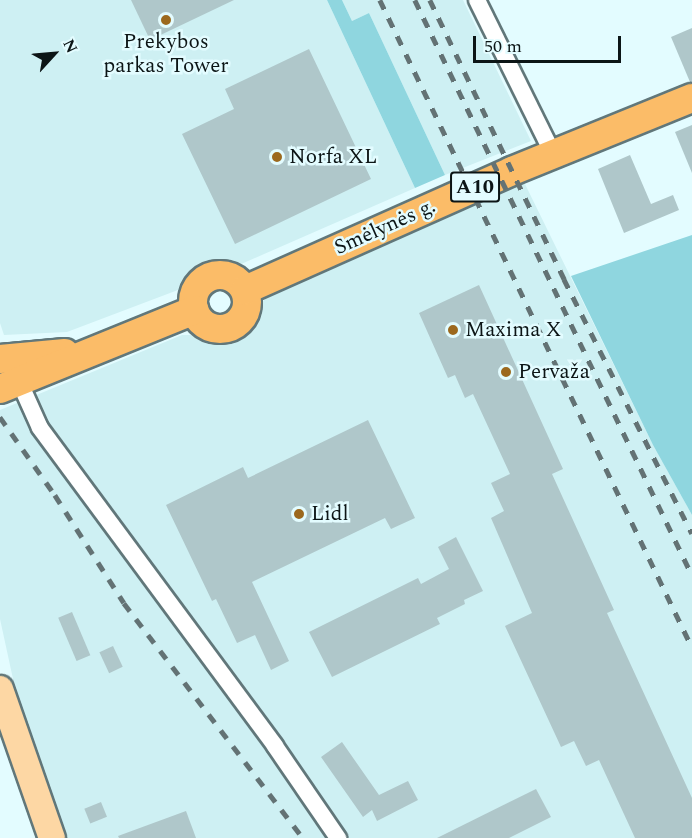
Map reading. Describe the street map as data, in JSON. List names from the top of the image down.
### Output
{
  "streets": {
    "highway": ["A10", "Smėlynės g."]
  },
  "places": [
    "Prekybos parkas Tower",
    "Norfa XL",
    "Maxima X",
    "Pervaža",
    "Lidl"
  ],
  "scale_bar": "50 m",
  "north": "top right"
}
